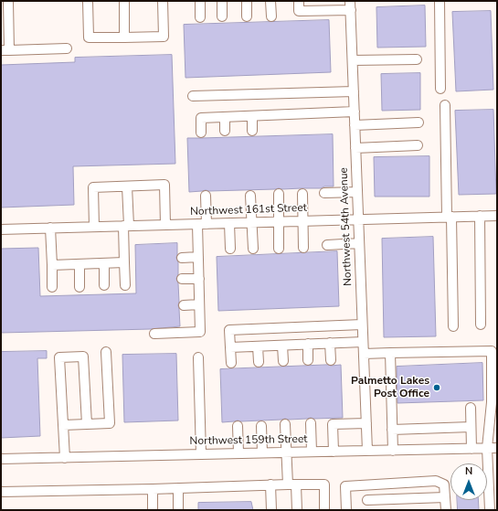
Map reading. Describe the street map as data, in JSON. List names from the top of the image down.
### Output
{
  "streets": {
    "street": ["Northwest 161st Street", "Northwest 54th Avenue", "Northwest 159th Street"]
  },
  "crossings": [
    ["Northwest 161st Street", "Northwest 54th Avenue"],
    ["Northwest 54th Avenue", "Northwest 159th Street"]
  ],
  "places": ["Palmetto Lakes Post Office"],
  "north": "top"
}
